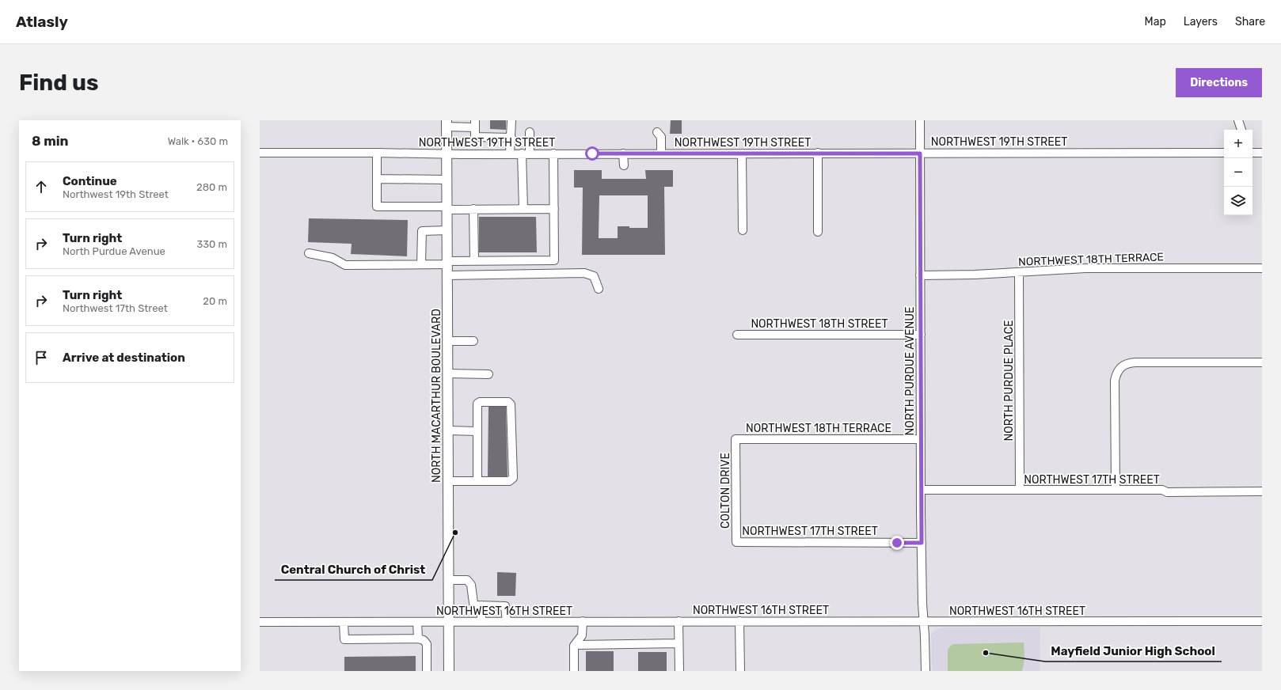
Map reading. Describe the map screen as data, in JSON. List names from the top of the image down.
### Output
{
  "streets": {
    "main road": ["NORTH MACARTHUR BOULEVARD"],
    "street": [
      "NORTHWEST 19TH STREET",
      "NORTHWEST 18TH TERRACE",
      "NORTHWEST 18TH STREET",
      "NORTH PURDUE AVENUE",
      "NORTH PURDUE PLACE",
      "NORTHWEST 17TH STREET",
      "COLTON DRIVE",
      "NORTHWEST 16TH STREET"
    ]
  },
  "crossings": [
    ["NORTHWEST 19TH STREET", "NORTH PURDUE AVENUE"],
    ["NORTHWEST 19TH STREET", "NORTH MACARTHUR BOULEVARD"],
    ["NORTHWEST 18TH TERRACE", "NORTH PURDUE AVENUE"],
    ["NORTHWEST 18TH TERRACE", "NORTH PURDUE PLACE"],
    ["NORTHWEST 18TH TERRACE", "COLTON DRIVE"],
    ["NORTHWEST 18TH STREET", "NORTH PURDUE AVENUE"],
    ["NORTH PURDUE AVENUE", "NORTHWEST 17TH STREET"],
    ["NORTH PURDUE AVENUE", "NORTHWEST 16TH STREET"],
    ["NORTH PURDUE PLACE", "NORTHWEST 17TH STREET"],
    ["NORTH MACARTHUR BOULEVARD", "NORTHWEST 16TH STREET"],
    ["NORTHWEST 17TH STREET", "COLTON DRIVE"]
  ],
  "places": ["Central Church of Christ", "Mayfield Junior High School"],
  "page": {
    "header": "Atlasly",
    "nav": ["Map", "Layers", "Share"],
    "buttons": "Directions",
    "title": "Find us",
    "heading": ["8 min", "Walk · 630 m"],
    "map_buttons": ["+", "−"],
    "list": [
      ["Continue", "Northwest 19th Street", "280 m"],
      ["Turn right", "North Purdue Avenue", "330 m"],
      ["Turn right", "Northwest 17th Street", "20 m"],
      "Arrive at destination"
    ]
  }
}
